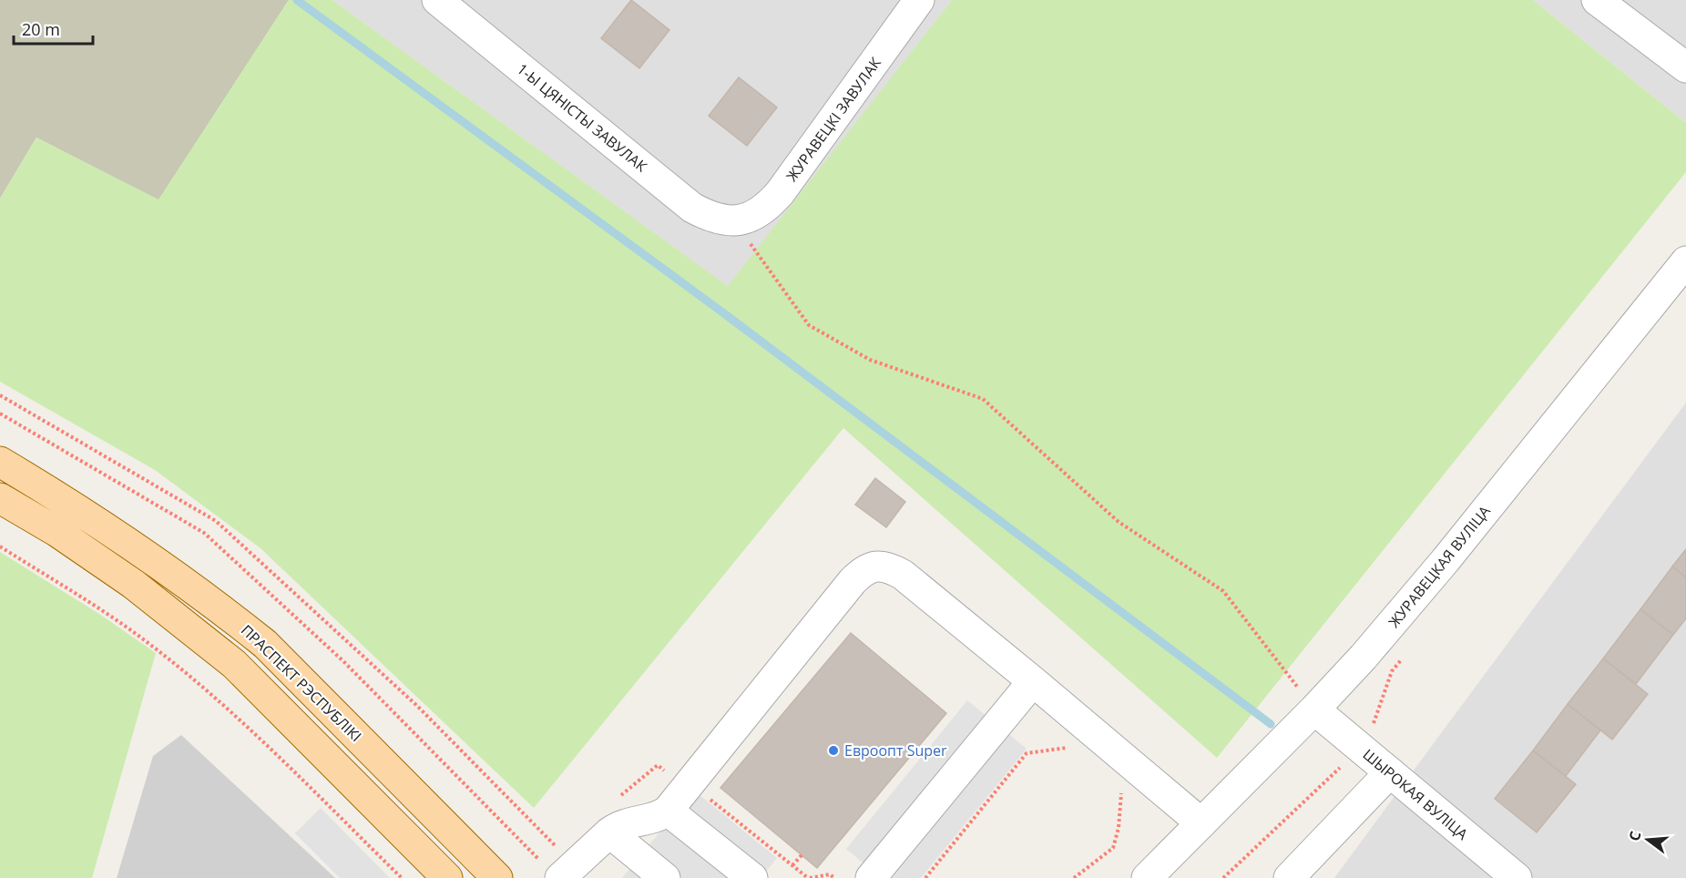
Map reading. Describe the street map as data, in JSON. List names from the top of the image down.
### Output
{
  "streets": {
    "main road": ["ПРАСПЕКТ РЭСПУБЛІКІ"],
    "street": [
      "1-Ы ЦЯНІСТЫ ЗАВУЛАК",
      "ЖУРАВЕЦКІ ЗАВУЛАК",
      "ЖУРАВЕЦКАЯ ВУЛІЦА",
      "ШЫРОКАЯ ВУЛІЦА"
    ]
  },
  "crossings": [
    ["1-Ы ЦЯНІСТЫ ЗАВУЛАК", "ЖУРАВЕЦКІ ЗАВУЛАК"],
    ["ЖУРАВЕЦКАЯ ВУЛІЦА", "ШЫРОКАЯ ВУЛІЦА"]
  ],
  "places": ["Евроопт Super"],
  "scale_bar": "20 m",
  "north": "left"
}
